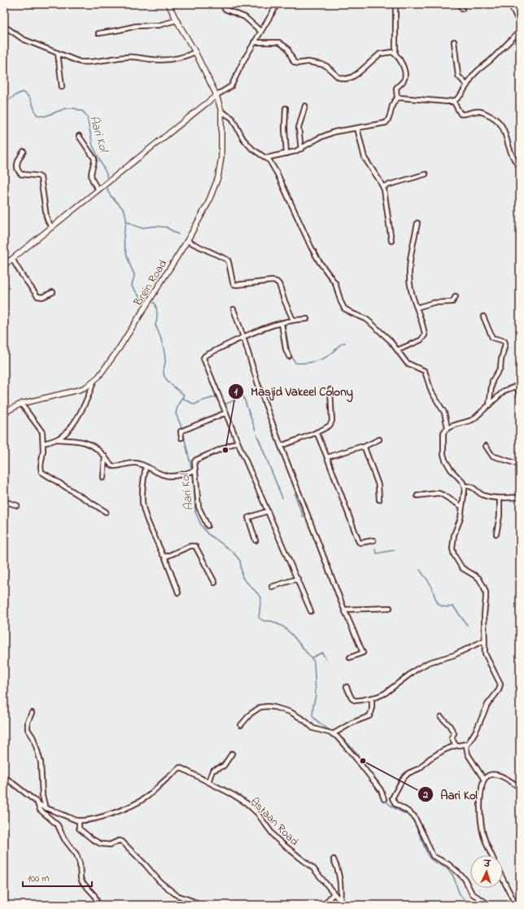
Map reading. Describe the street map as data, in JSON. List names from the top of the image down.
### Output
{
  "streets": {
    "street": ["Brein Road", "Astaan Road"]
  },
  "water": ["Aari Kol"],
  "places": ["Masjid Vakeel Colony", "Aari Kol"],
  "scale_bar": "100 m",
  "north": "top"
}
